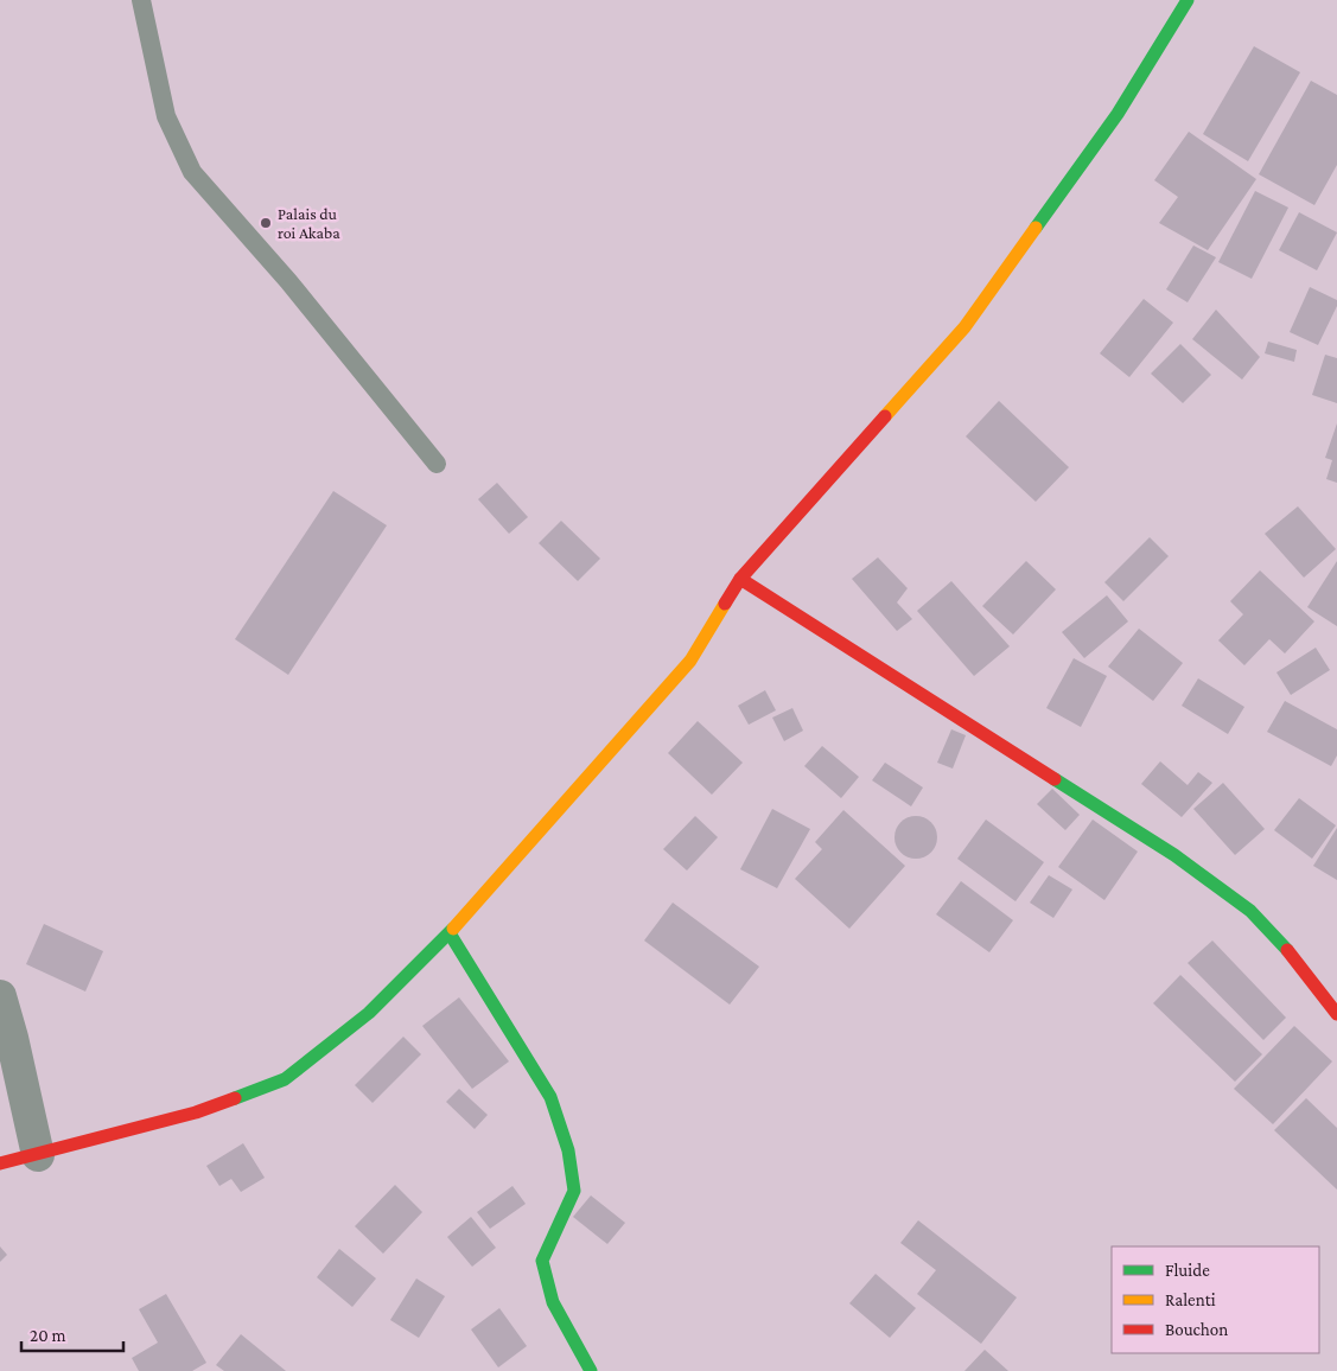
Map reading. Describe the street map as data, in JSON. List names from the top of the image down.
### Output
{
  "places": ["Palais du roi Akaba"],
  "legend": ["Fluide", "Ralenti", "Bouchon"],
  "scale_bar": "20 m"
}
